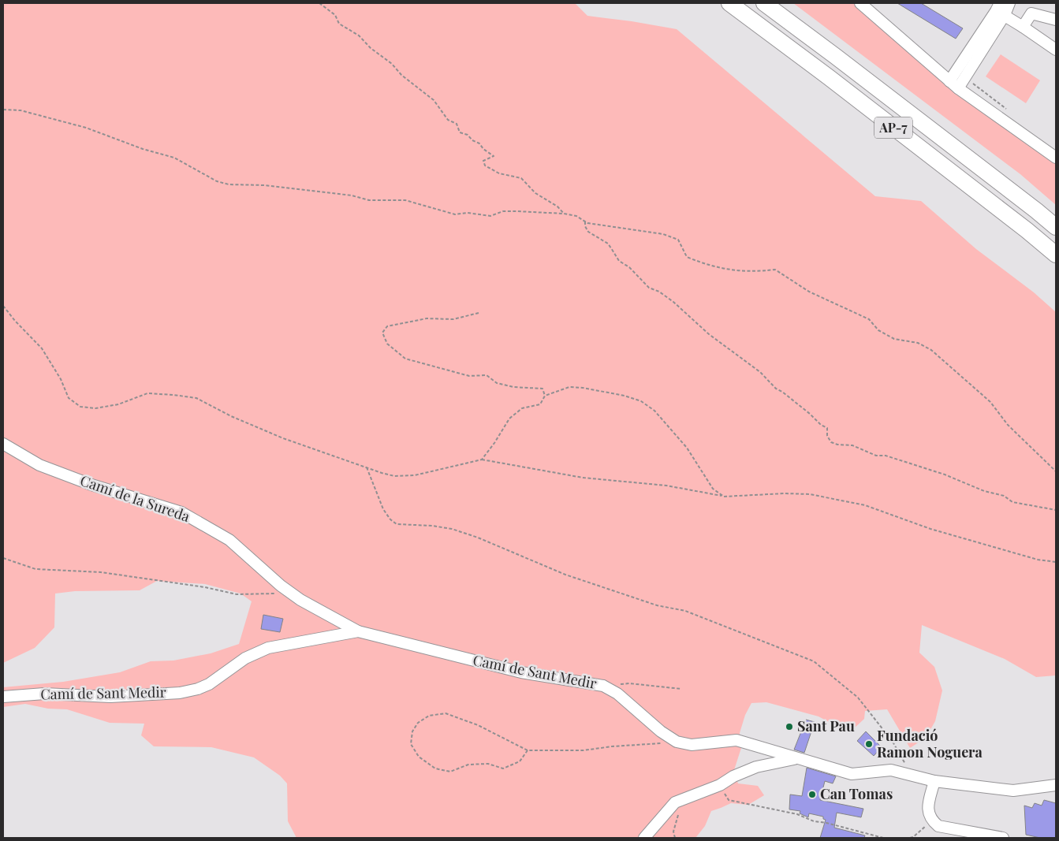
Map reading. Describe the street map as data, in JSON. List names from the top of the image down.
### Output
{
  "streets": {
    "highway": ["AP-7"],
    "street": ["Camí de la Sureda", "Camí de Sant Medir"]
  },
  "crossings": [
    ["Camí de la Sureda", "Camí de Sant Medir"]
  ],
  "places": ["Sant Pau", "Fundació Ramon Noguera", "Can Tomas"]
}
